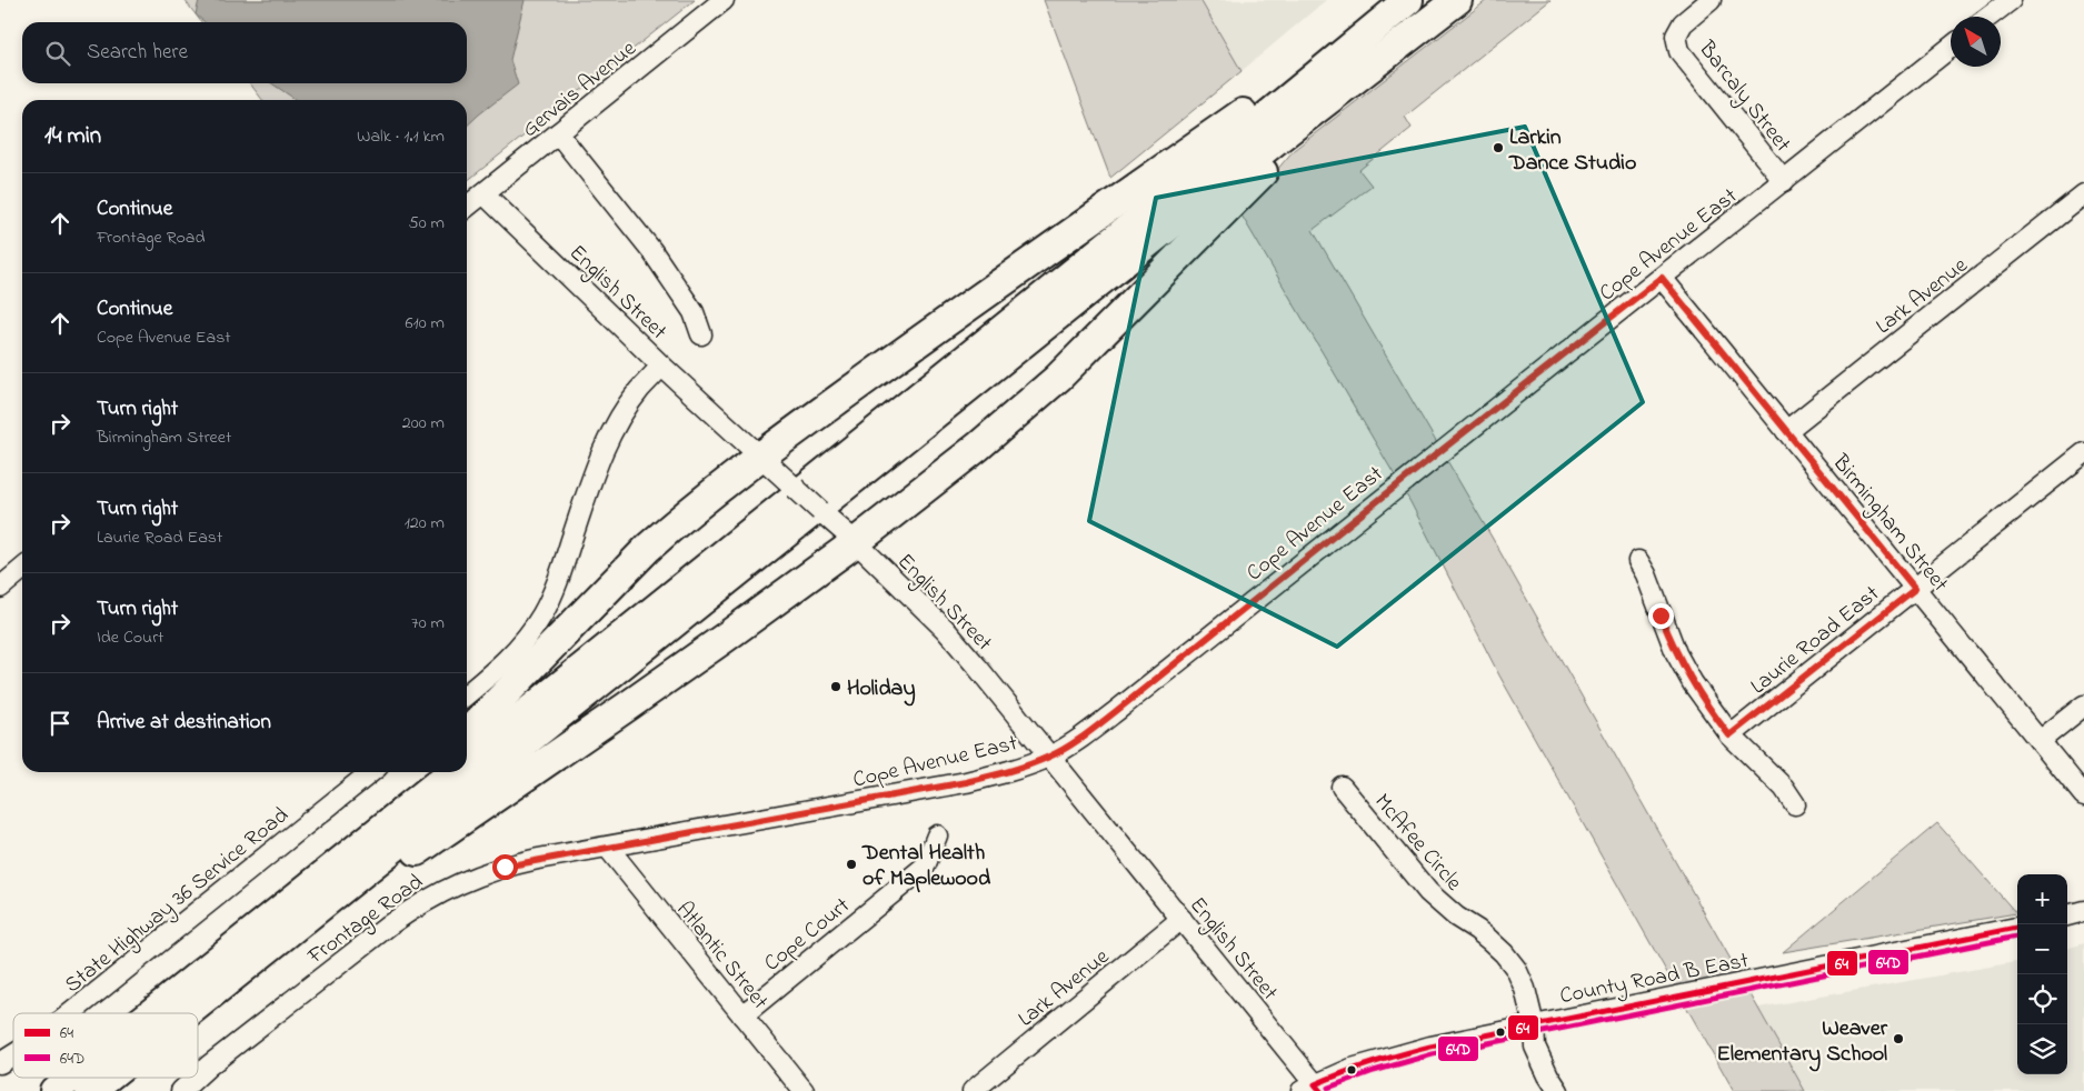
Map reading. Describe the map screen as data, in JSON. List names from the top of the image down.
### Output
{
  "streets": {
    "street": [
      "Gervais Avenue",
      "Barcaly Street",
      "Cope Avenue East",
      "English Street",
      "Lark Avenue",
      "Birmingham Street",
      "Laurie Road East",
      "McAfee Circle",
      "State Highway 36 Service Road",
      "Frontage Road",
      "Cope Court",
      "Atlantic Street",
      "County Road B East"
    ]
  },
  "crossings": [
    ["Gervais Avenue", "English Street"],
    ["Barcaly Street", "Cope Avenue East"],
    ["Cope Avenue East", "English Street"],
    ["Cope Avenue East", "Birmingham Street"],
    ["Cope Avenue East", "Frontage Road"],
    ["Cope Avenue East", "Atlantic Street"],
    ["English Street", "Lark Avenue"],
    ["English Street", "County Road B East"],
    ["Lark Avenue", "Birmingham Street"],
    ["Birmingham Street", "Laurie Road East"],
    ["McAfee Circle", "County Road B East"],
    ["Frontage Road", "Atlantic Street"],
    ["Cope Court", "Atlantic Street"]
  ],
  "places": [
    "Larkin Dance Studio",
    "Holiday",
    "Dental Health of Maplewood",
    "Weaver Elementary School"
  ],
  "lines": ["transit line 64", "transit line 64D"],
  "legend": ["64", "64D"],
  "north": "top left",
  "page": {
    "search": "Search here",
    "heading": ["14 min", "Walk · 1.1 km"],
    "list": [
      ["Continue", "Frontage Road", "50 m"],
      ["Continue", "Cope Avenue East", "610 m"],
      ["Turn right", "Birmingham Street", "200 m"],
      ["Turn right", "Laurie Road East", "120 m"],
      ["Turn right", "Ide Court", "70 m"],
      "Arrive at destination"
    ],
    "map_buttons": ["+", "−"]
  }
}
